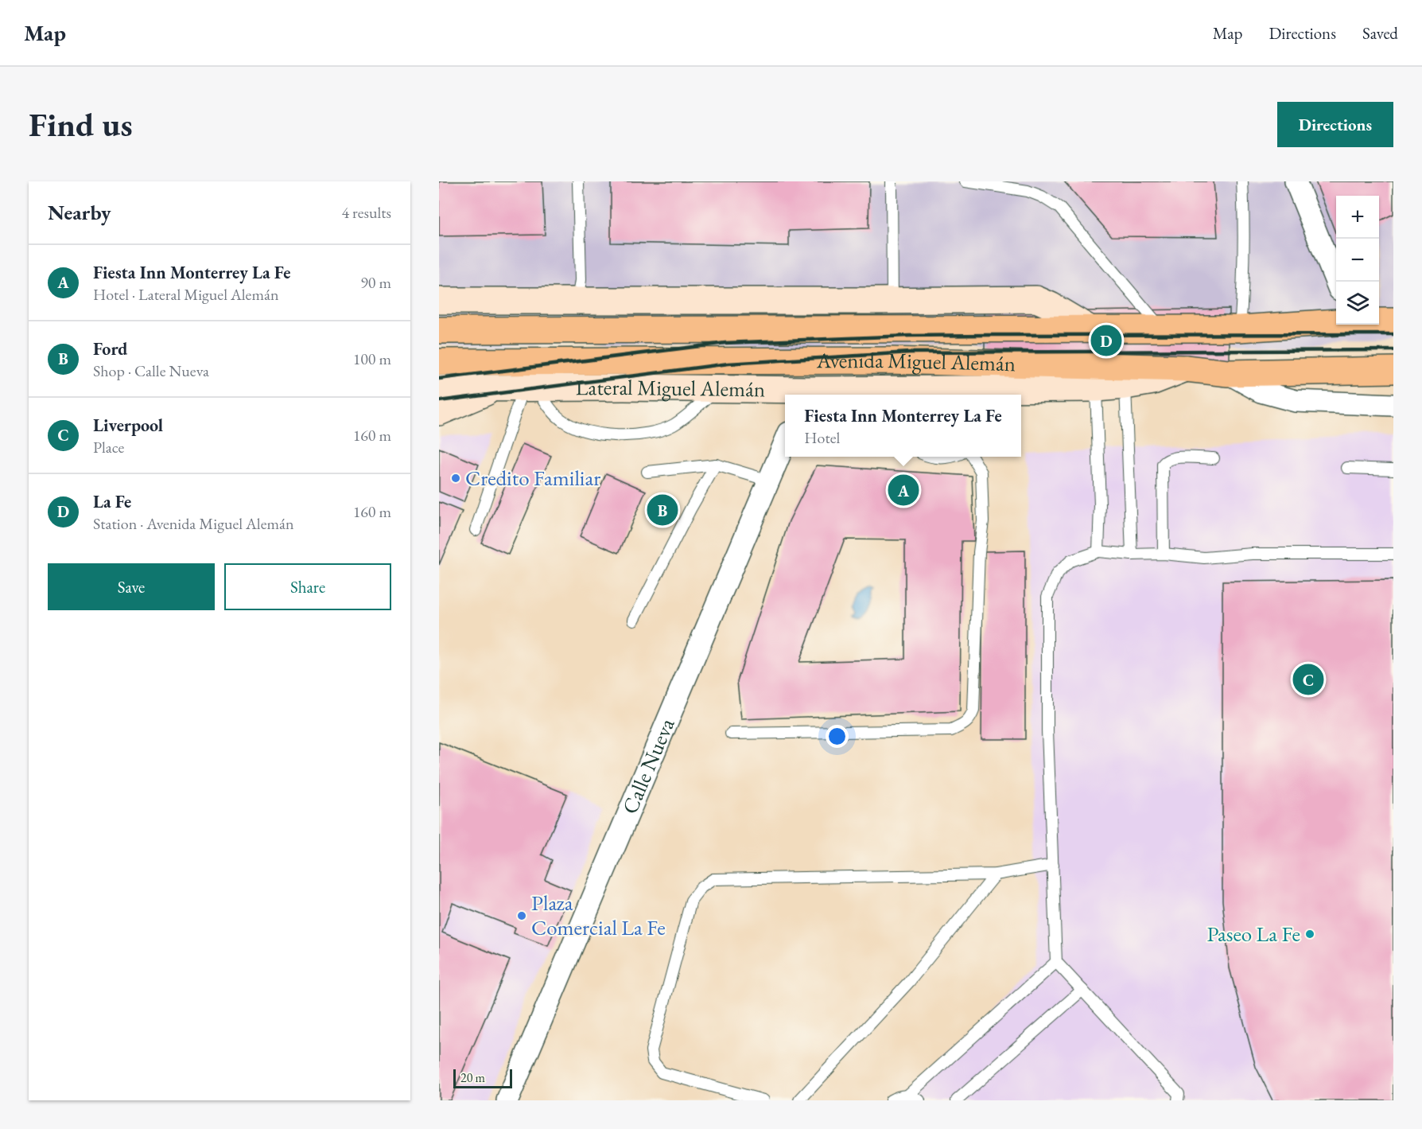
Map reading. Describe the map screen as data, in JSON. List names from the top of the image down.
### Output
{
  "streets": {
    "highway": ["Avenida Miguel Alemán"],
    "street": ["Lateral Miguel Alemán", "Calle Nueva"]
  },
  "crossings": [
    ["Avenida Miguel Alemán", "Lateral Miguel Alemán"]
  ],
  "places": ["Credito Familiar", "Plaza Comercial La Fe", "Paseo La Fe"],
  "scale_bar": "20 m",
  "page": {
    "header": "Map",
    "nav": ["Map", "Directions", "Saved"],
    "buttons": [
      "Directions",
      ["Save", "Share"]
    ],
    "title": "Find us",
    "heading": ["Nearby", "4 results"],
    "map_buttons": ["+", "−"],
    "list": [
      {
        "mark": "A",
        "name": "Fiesta Inn Monterrey La Fe",
        "note": "Hotel · Lateral Miguel Alemán",
        "value": "90 m"
      },
      {
        "mark": "B",
        "name": "Ford",
        "note": "Shop · Calle Nueva",
        "value": "100 m"
      },
      {
        "mark": "C",
        "name": "Liverpool",
        "note": "Place",
        "value": "160 m"
      },
      {
        "mark": "D",
        "name": "La Fe",
        "note": "Station · Avenida Miguel Alemán",
        "value": "160 m"
      }
    ],
    "pins": [
      "D",
      "A",
      "B",
      "C"
    ],
    "popup": ["Fiesta Inn Monterrey La Fe", "Hotel"],
    "scale": "20 m"
  }
}
